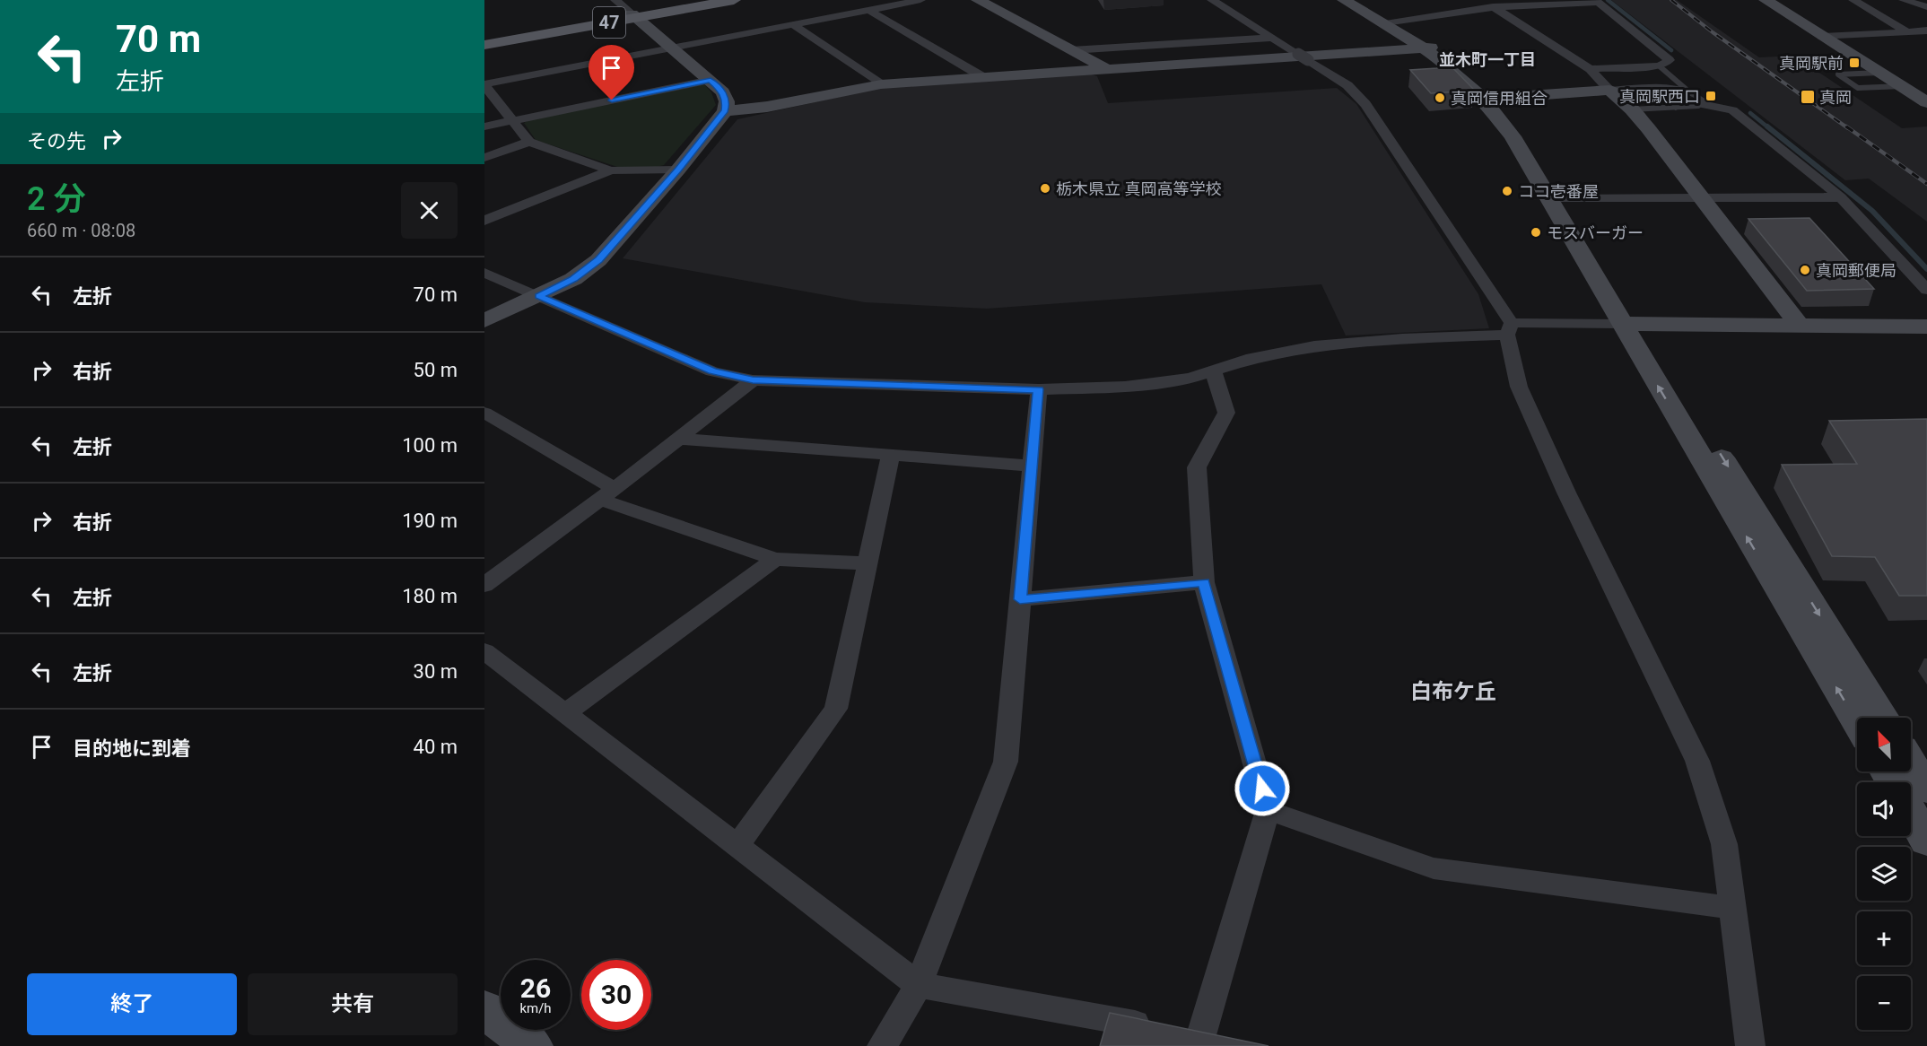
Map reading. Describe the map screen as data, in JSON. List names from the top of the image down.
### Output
{
  "streets": {
    "main road": ["47"]
  },
  "districts": ["並木町一丁目", "白布ケ丘"],
  "places": {
    "transit": ["真岡駅前", "真岡駅西口", "真岡"],
    "other": [
      "真岡信用組合",
      "栃木県立 真岡高等学校",
      "ココ壱番屋",
      "モスバーガー",
      "真岡郵便局"
    ]
  },
  "north": "top left",
  "page": {
    "turn": ["70 m", "左折"],
    "then": "その先",
    "heading": ["2 分", "660 m · 08:08"],
    "list": [
      {
        "name": "左折",
        "value": "70 m"
      },
      {
        "name": "右折",
        "value": "50 m"
      },
      {
        "name": "左折",
        "value": "100 m"
      },
      {
        "name": "右折",
        "value": "190 m"
      },
      {
        "name": "左折",
        "value": "180 m"
      },
      {
        "name": "左折",
        "value": "30 m"
      },
      {
        "name": "目的地に到着",
        "value": "40 m"
      }
    ],
    "map_buttons": ["+", "−"],
    "speed": "26 km/h",
    "limit": "30",
    "buttons": ["終了", "共有"]
  }
}
